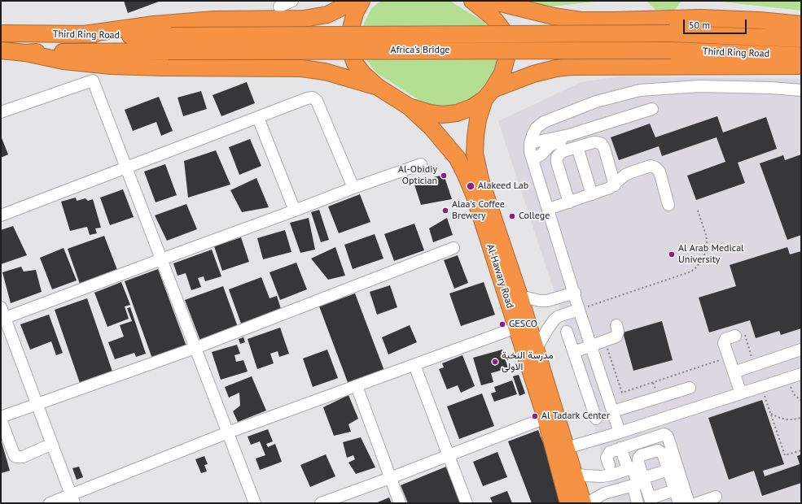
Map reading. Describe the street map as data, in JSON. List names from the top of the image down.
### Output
{
  "streets": {
    "highway": ["Third Ring Road", "Africa's Bridge", "Al-Hawary Road"]
  },
  "crossings": [
    ["Third Ring Road", "Africa's Bridge"]
  ],
  "places": [
    "Al-Obidiy Optician",
    "Alakeed Lab",
    "Alaa's Coffee Brewery",
    "College",
    "Al Arab Medical University",
    "GESCO",
    "مدرسة النخبة الاولى",
    "Al Tadark Center"
  ],
  "scale_bar": "50 m"
}
